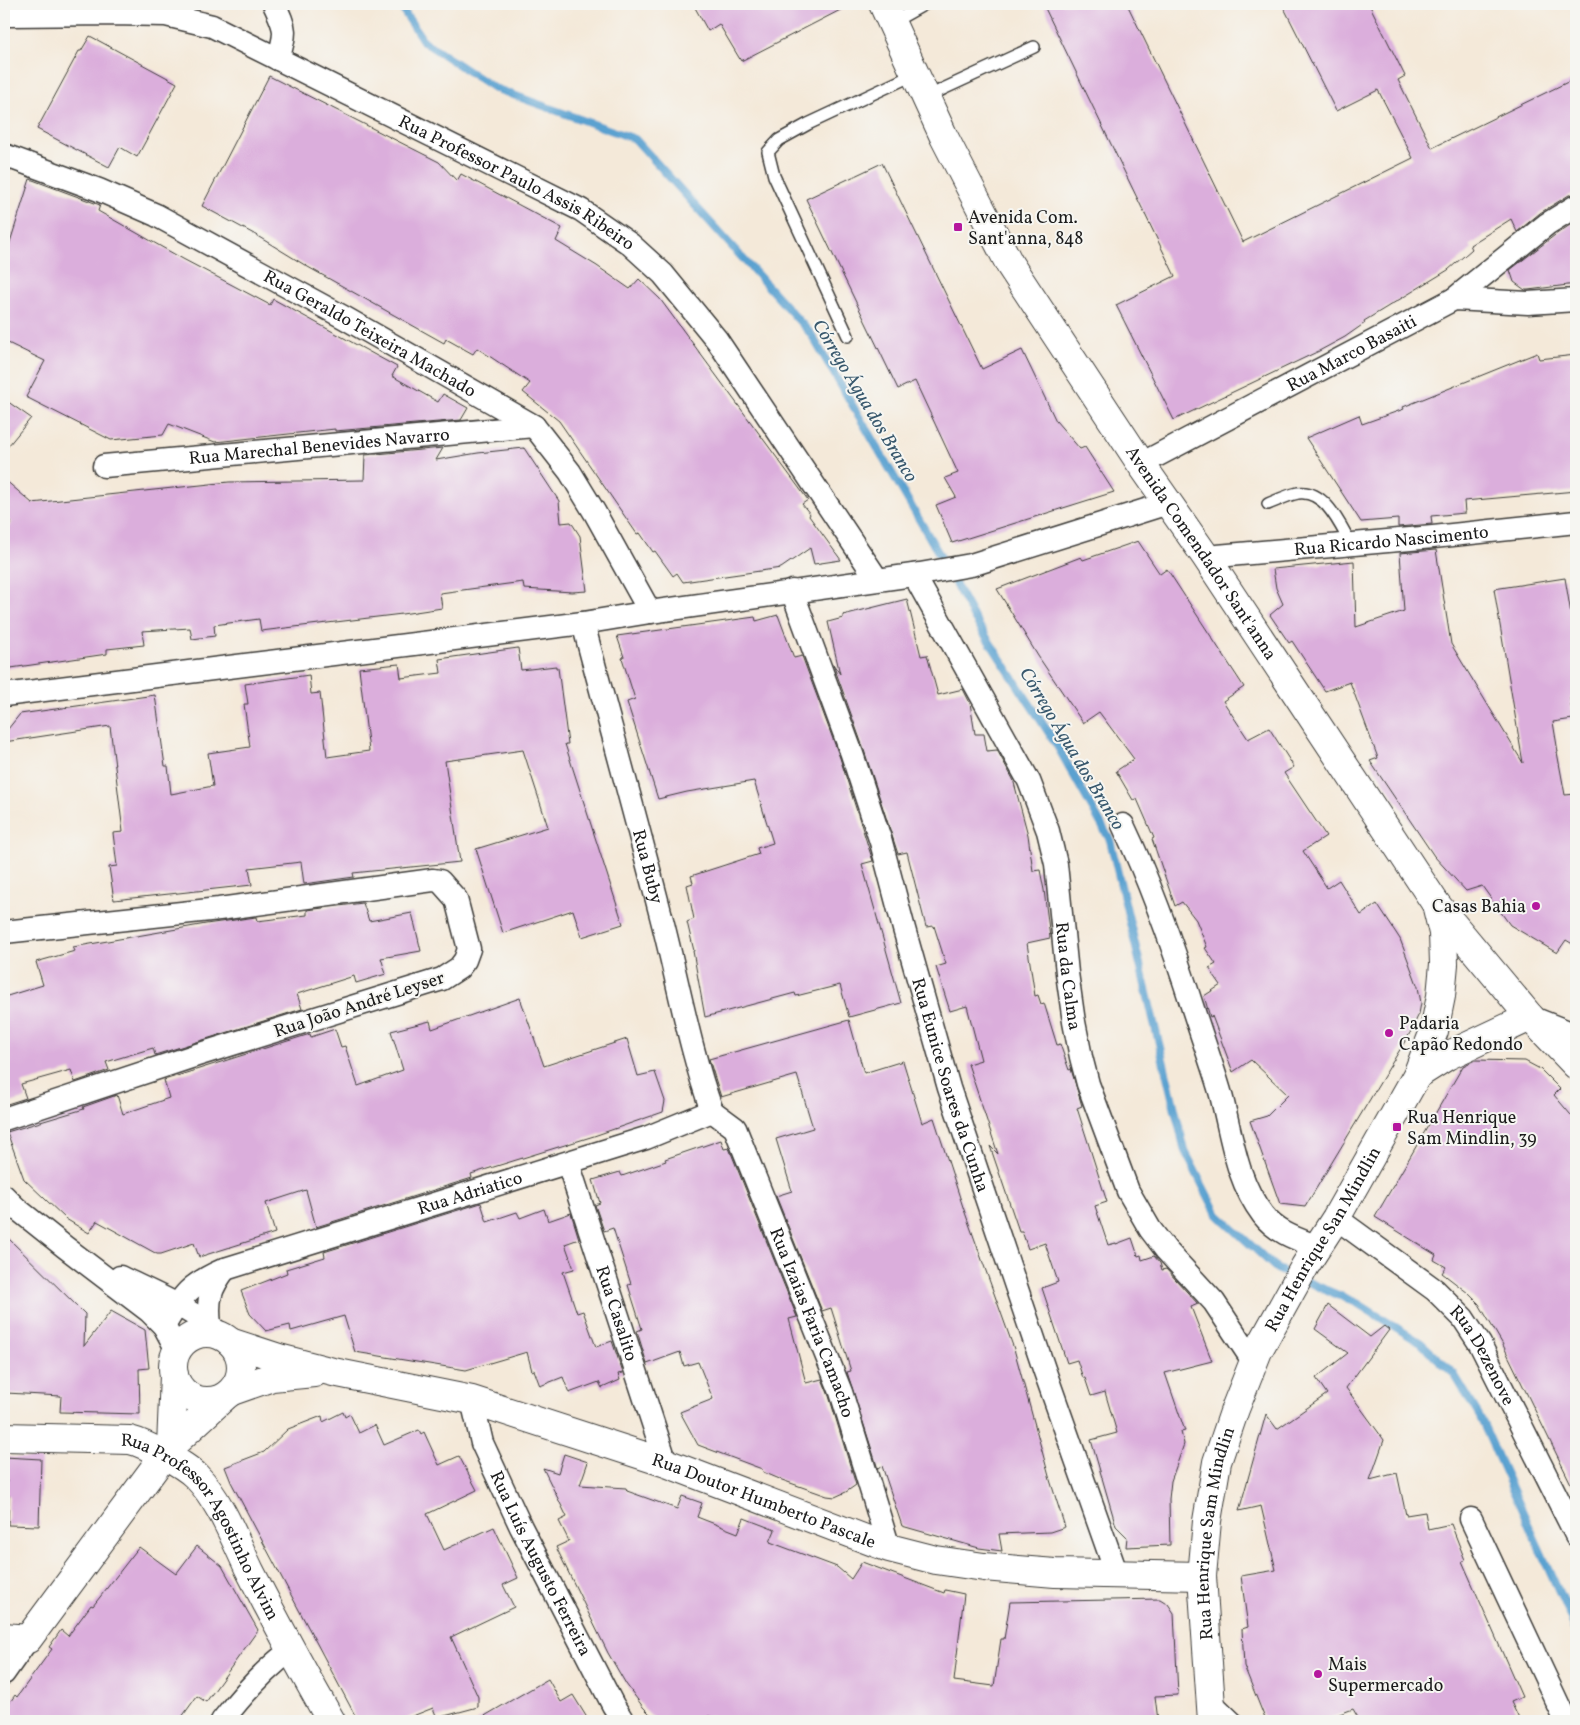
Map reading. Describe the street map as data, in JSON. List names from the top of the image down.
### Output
{
  "streets": {
    "main road": [
      "Avenida Comendador Sant'anna",
      "Rua Henrique San Mindlin",
      "Rua Doutor Humberto Pascale",
      "Rua Professor Agostinho Alvim",
      "Rua Henrique Sam Mindlin"
    ],
    "street": [
      "Rua Professor Paulo Assis Ribeiro",
      "Rua Geraldo Teixeira Machado",
      "Rua Marco Basaiti",
      "Rua Marechal Benevides Navarro",
      "Rua Ricardo Nascimento",
      "Rua Buby",
      "Rua da Calma",
      "Rua João André Leyser",
      "Rua Eunice Soares da Cunha",
      "Rua Adriatico",
      "Rua Casalito",
      "Rua Izaias Faria Camacho",
      "Rua Dezenove",
      "Rua Luís Augusto Ferreira"
    ]
  },
  "crossings": [
    ["Rua Geraldo Teixeira Machado", "Rua Marechal Benevides Navarro"],
    ["Rua Marco Basaiti", "Avenida Comendador Sant'anna"],
    ["Rua Ricardo Nascimento", "Avenida Comendador Sant'anna"],
    ["Avenida Comendador Sant'anna", "Rua Henrique San Mindlin"],
    ["Rua Buby", "Rua Adriatico"],
    ["Rua Buby", "Rua Izaias Faria Camacho"],
    ["Rua da Calma", "Rua Henrique San Mindlin"],
    ["Rua da Calma", "Rua Henrique Sam Mindlin"],
    ["Rua Eunice Soares da Cunha", "Rua Doutor Humberto Pascale"],
    ["Rua Adriatico", "Rua Casalito"],
    ["Rua Adriatico", "Rua Izaias Faria Camacho"],
    ["Rua Adriatico", "Rua Doutor Humberto Pascale"],
    ["Rua Henrique San Mindlin", "Rua Dezenove"],
    ["Rua Henrique San Mindlin", "Rua Henrique Sam Mindlin"],
    ["Rua Casalito", "Rua Doutor Humberto Pascale"],
    ["Rua Izaias Faria Camacho", "Rua Doutor Humberto Pascale"],
    ["Rua Doutor Humberto Pascale", "Rua Henrique Sam Mindlin"],
    ["Rua Doutor Humberto Pascale", "Rua Luís Augusto Ferreira"]
  ],
  "water": ["Córrego Água dos Branco"],
  "places": {
    "transit": ["Avenida Com. Sant'anna, 848", "Rua Henrique Sam Mindlin, 39"],
    "other": ["Casas Bahia", "Padaria Capão Redondo", "Mais Supermercado"]
  }
}
